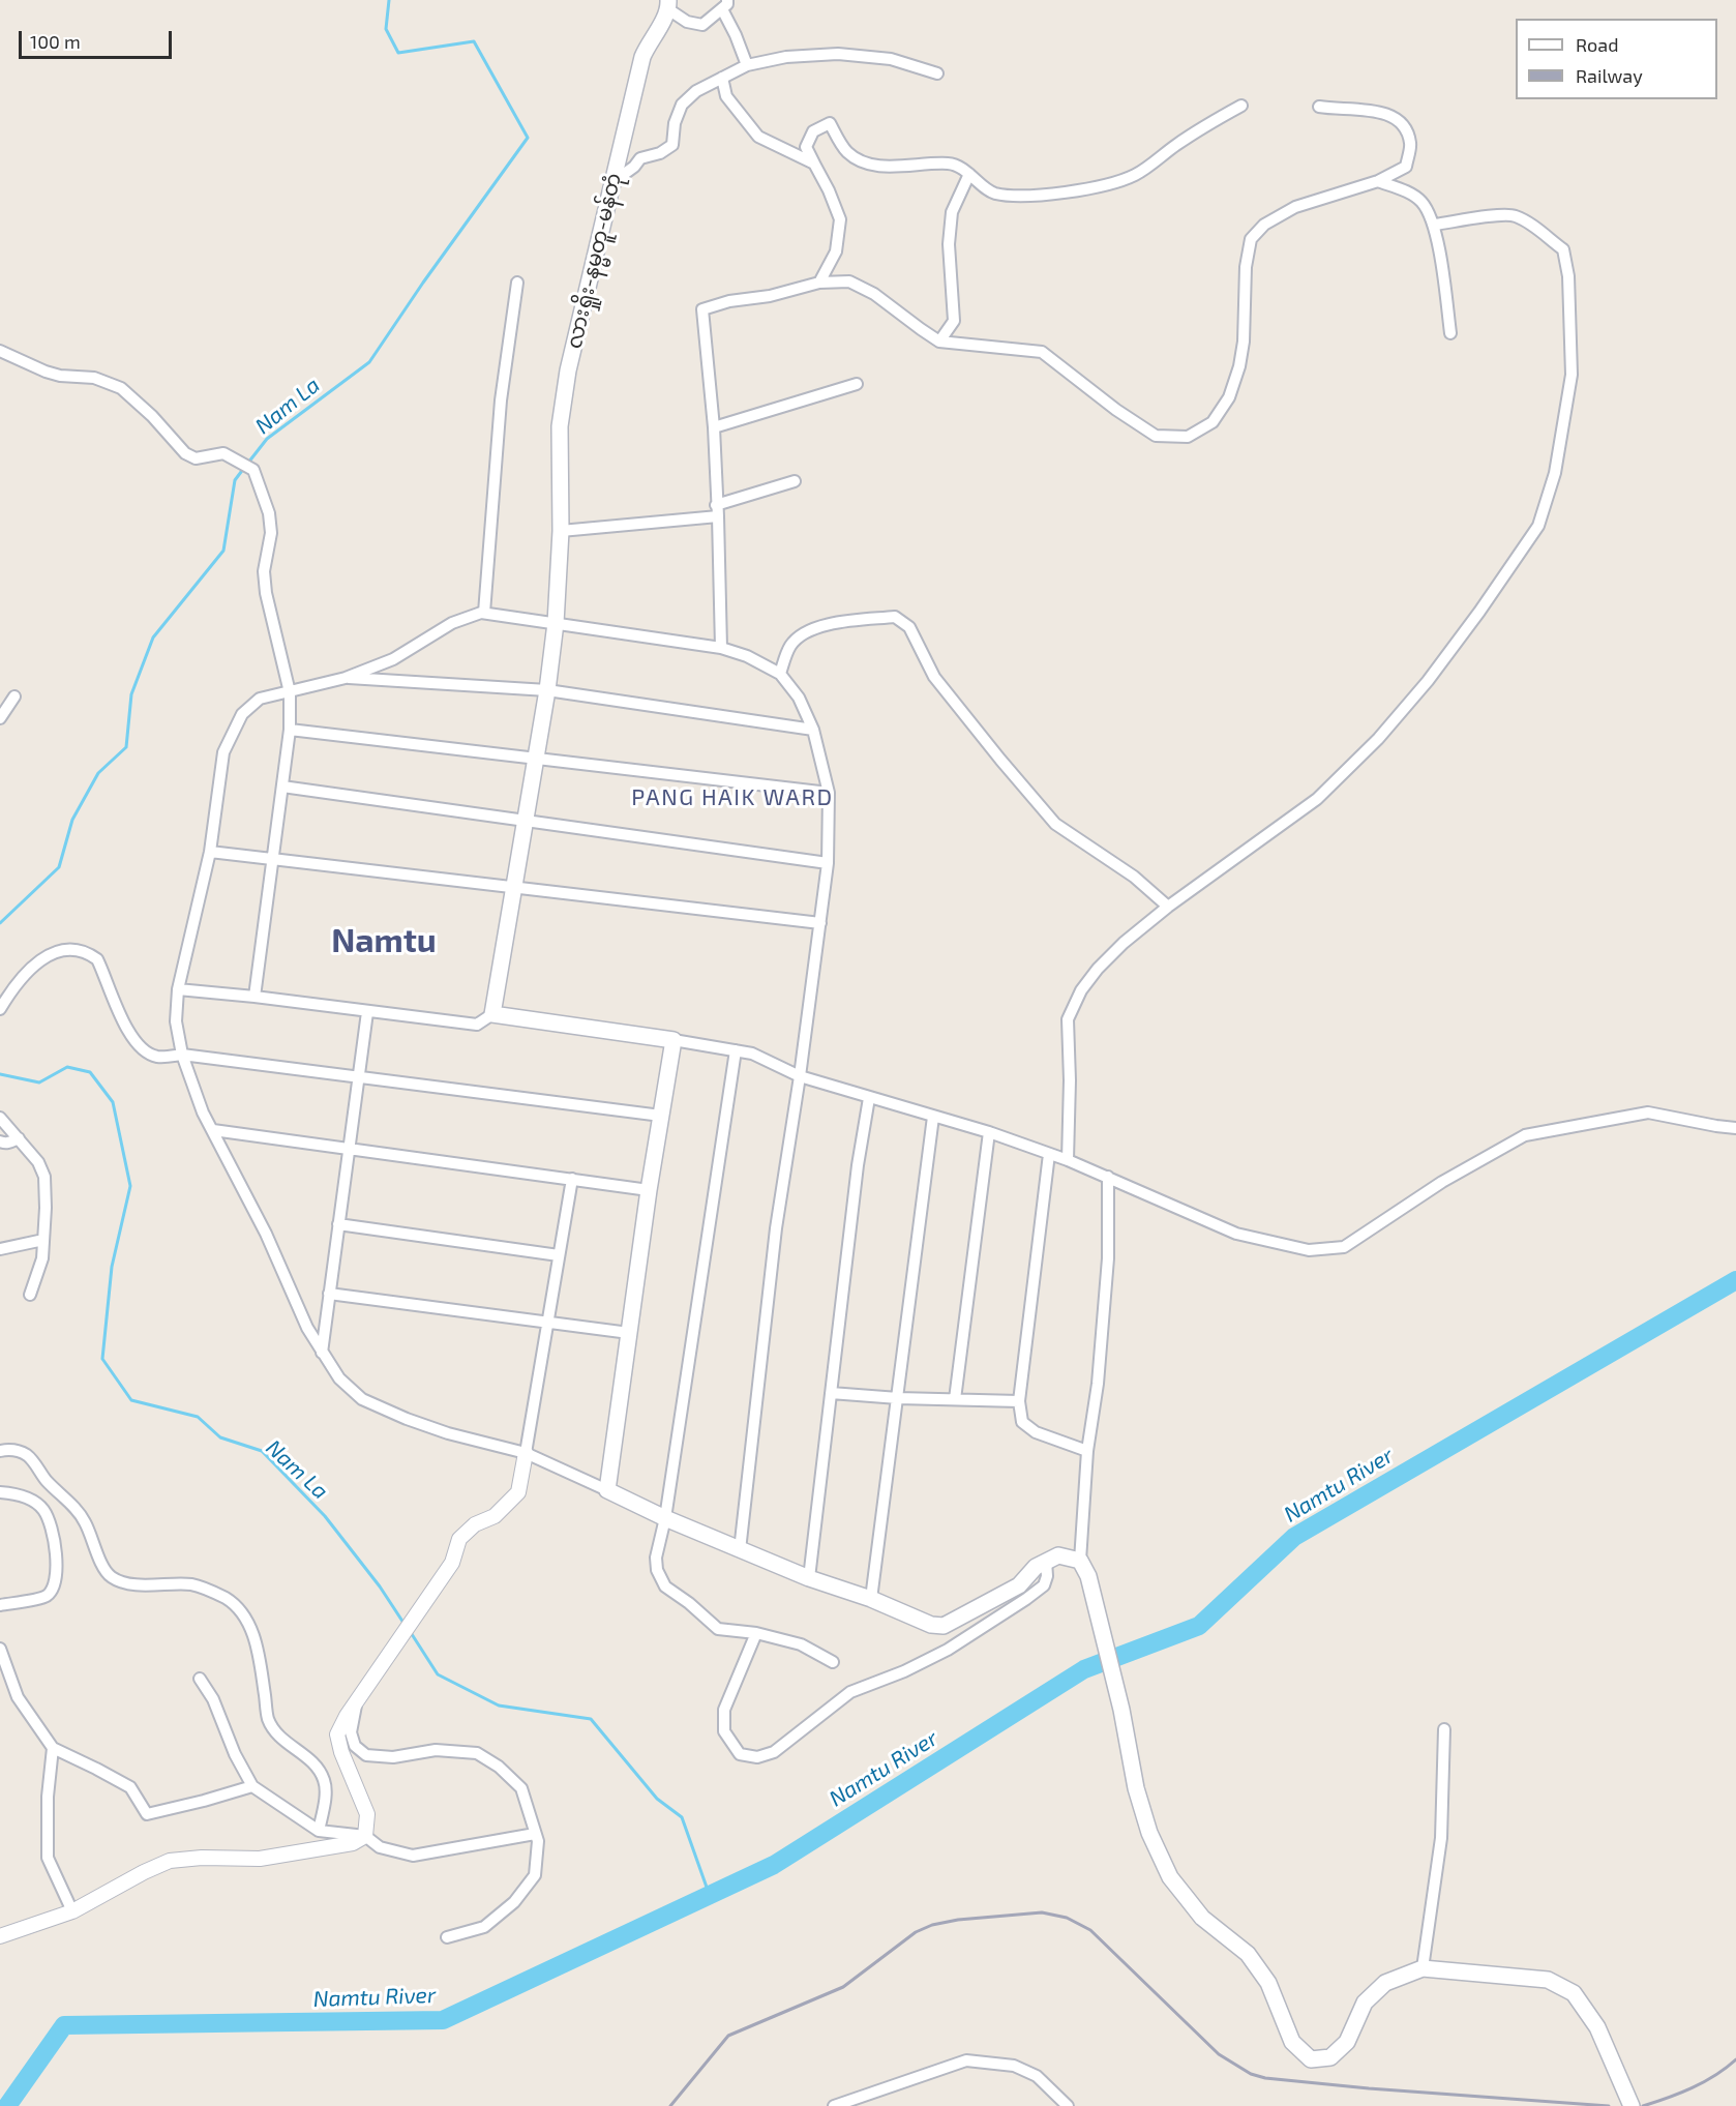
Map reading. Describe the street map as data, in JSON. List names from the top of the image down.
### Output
{
  "streets": {
    "main road": ["လားရှိုး-နမ္မတူ-မန်တုံ"]
  },
  "districts": ["PANG HAIK WARD", "Namtu"],
  "water": ["Nam La", "Namtu River"],
  "legend": ["Road", "Railway"],
  "scale_bar": "100 m"
}
